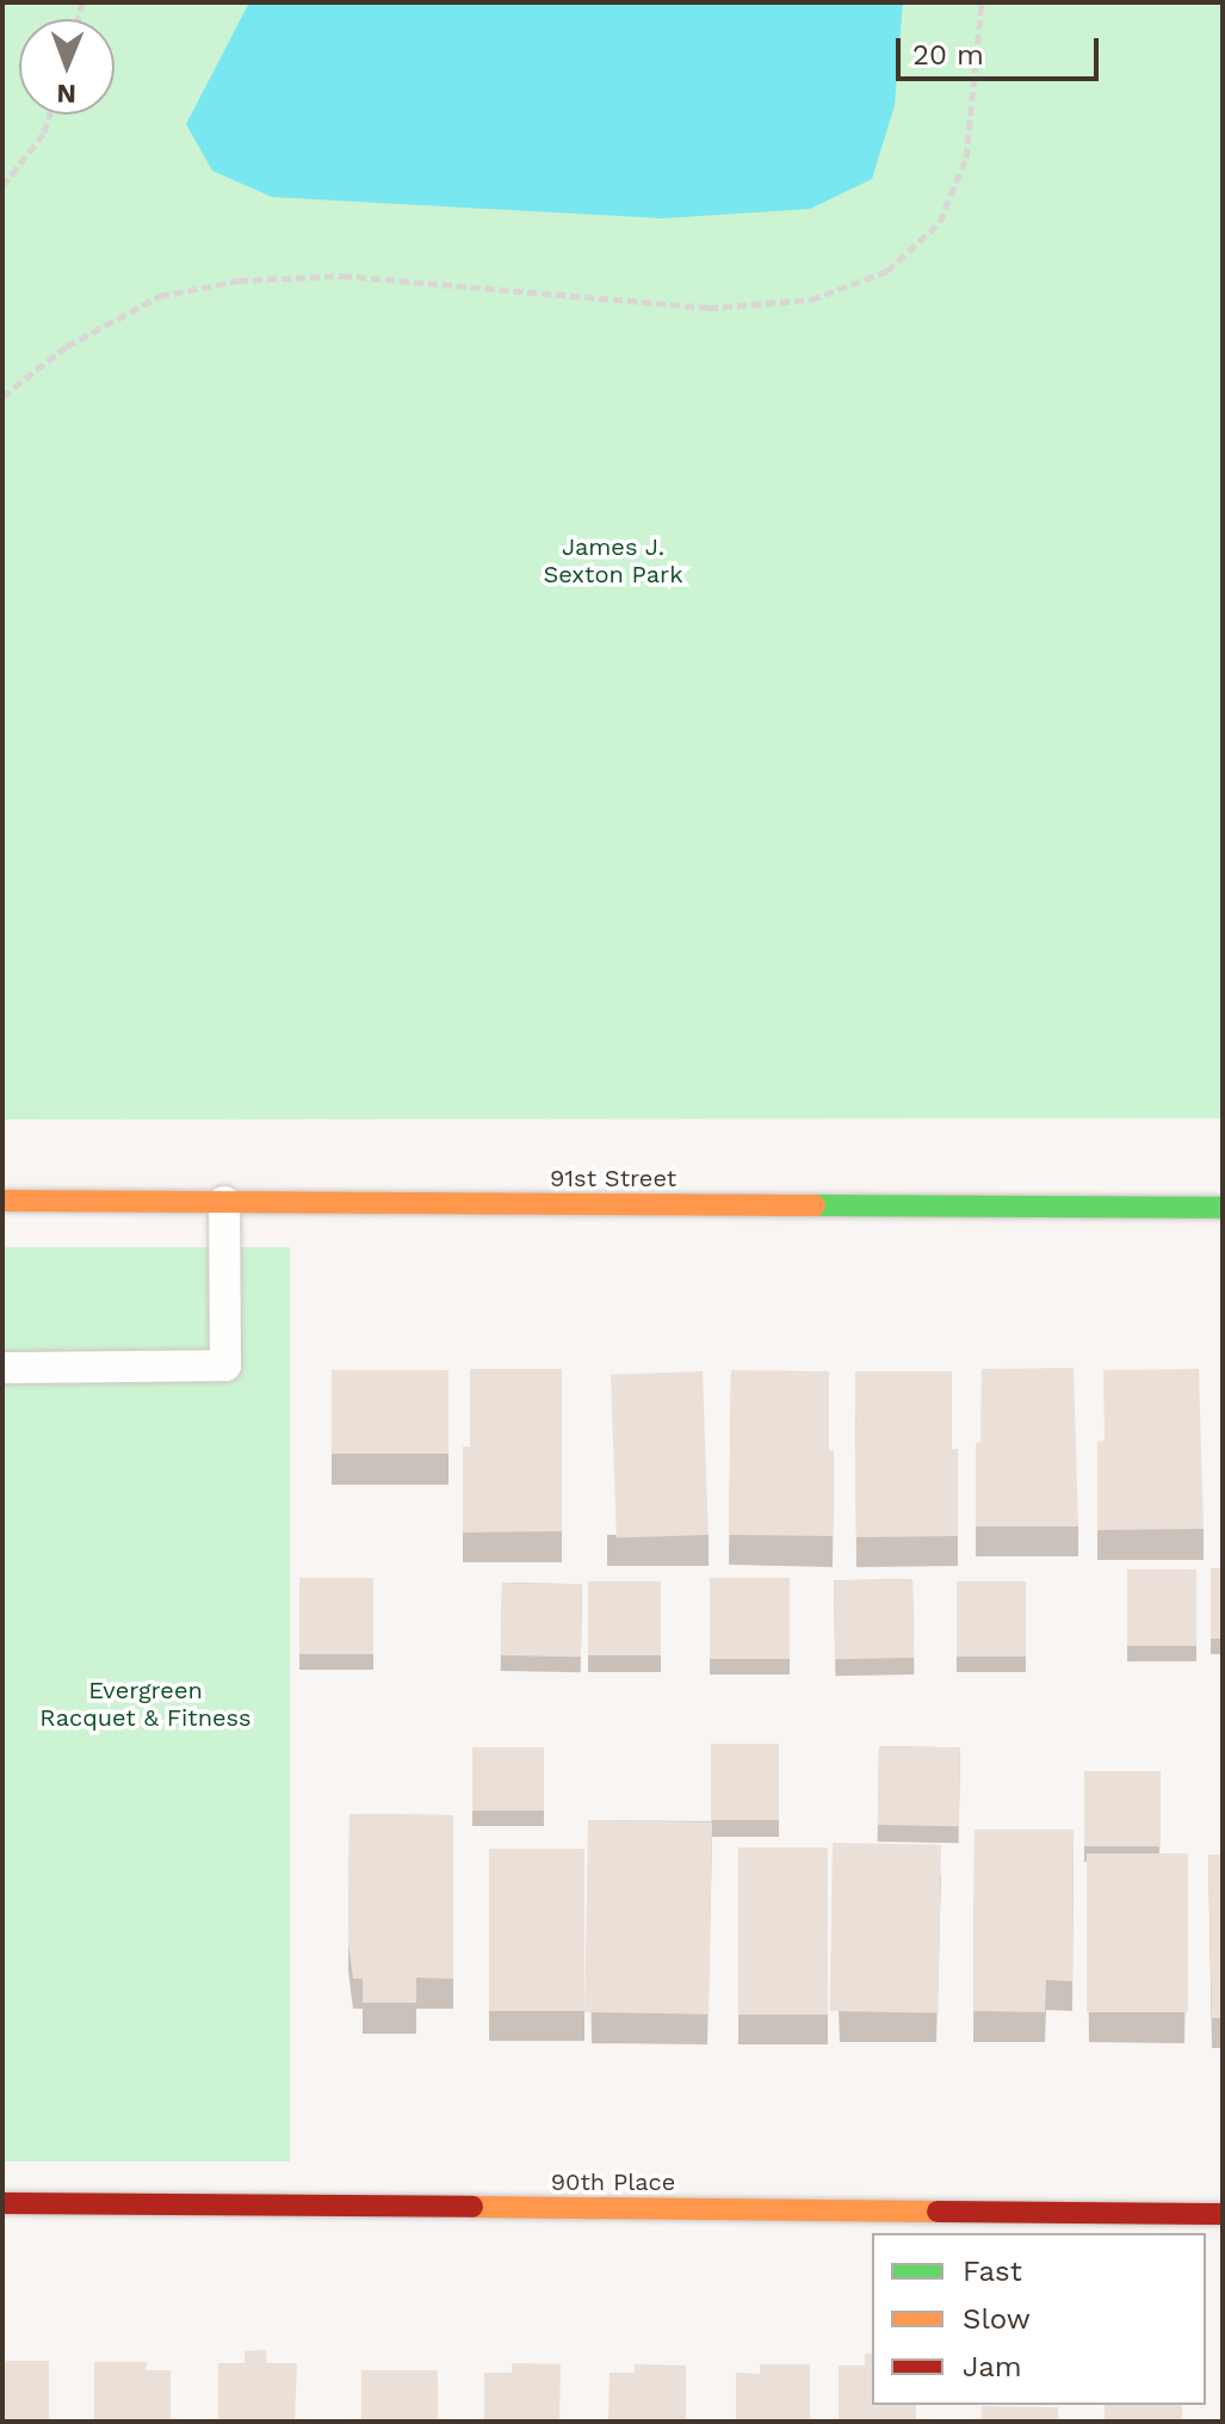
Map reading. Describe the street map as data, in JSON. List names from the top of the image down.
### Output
{
  "streets": {
    "street": ["91st Street", "90th Place"]
  },
  "parks": ["James J. Sexton Park", "Evergreen Racquet & Fitness"],
  "legend": ["Fast", "Slow", "Jam"],
  "scale_bar": "20 m",
  "north": "bottom"
}
